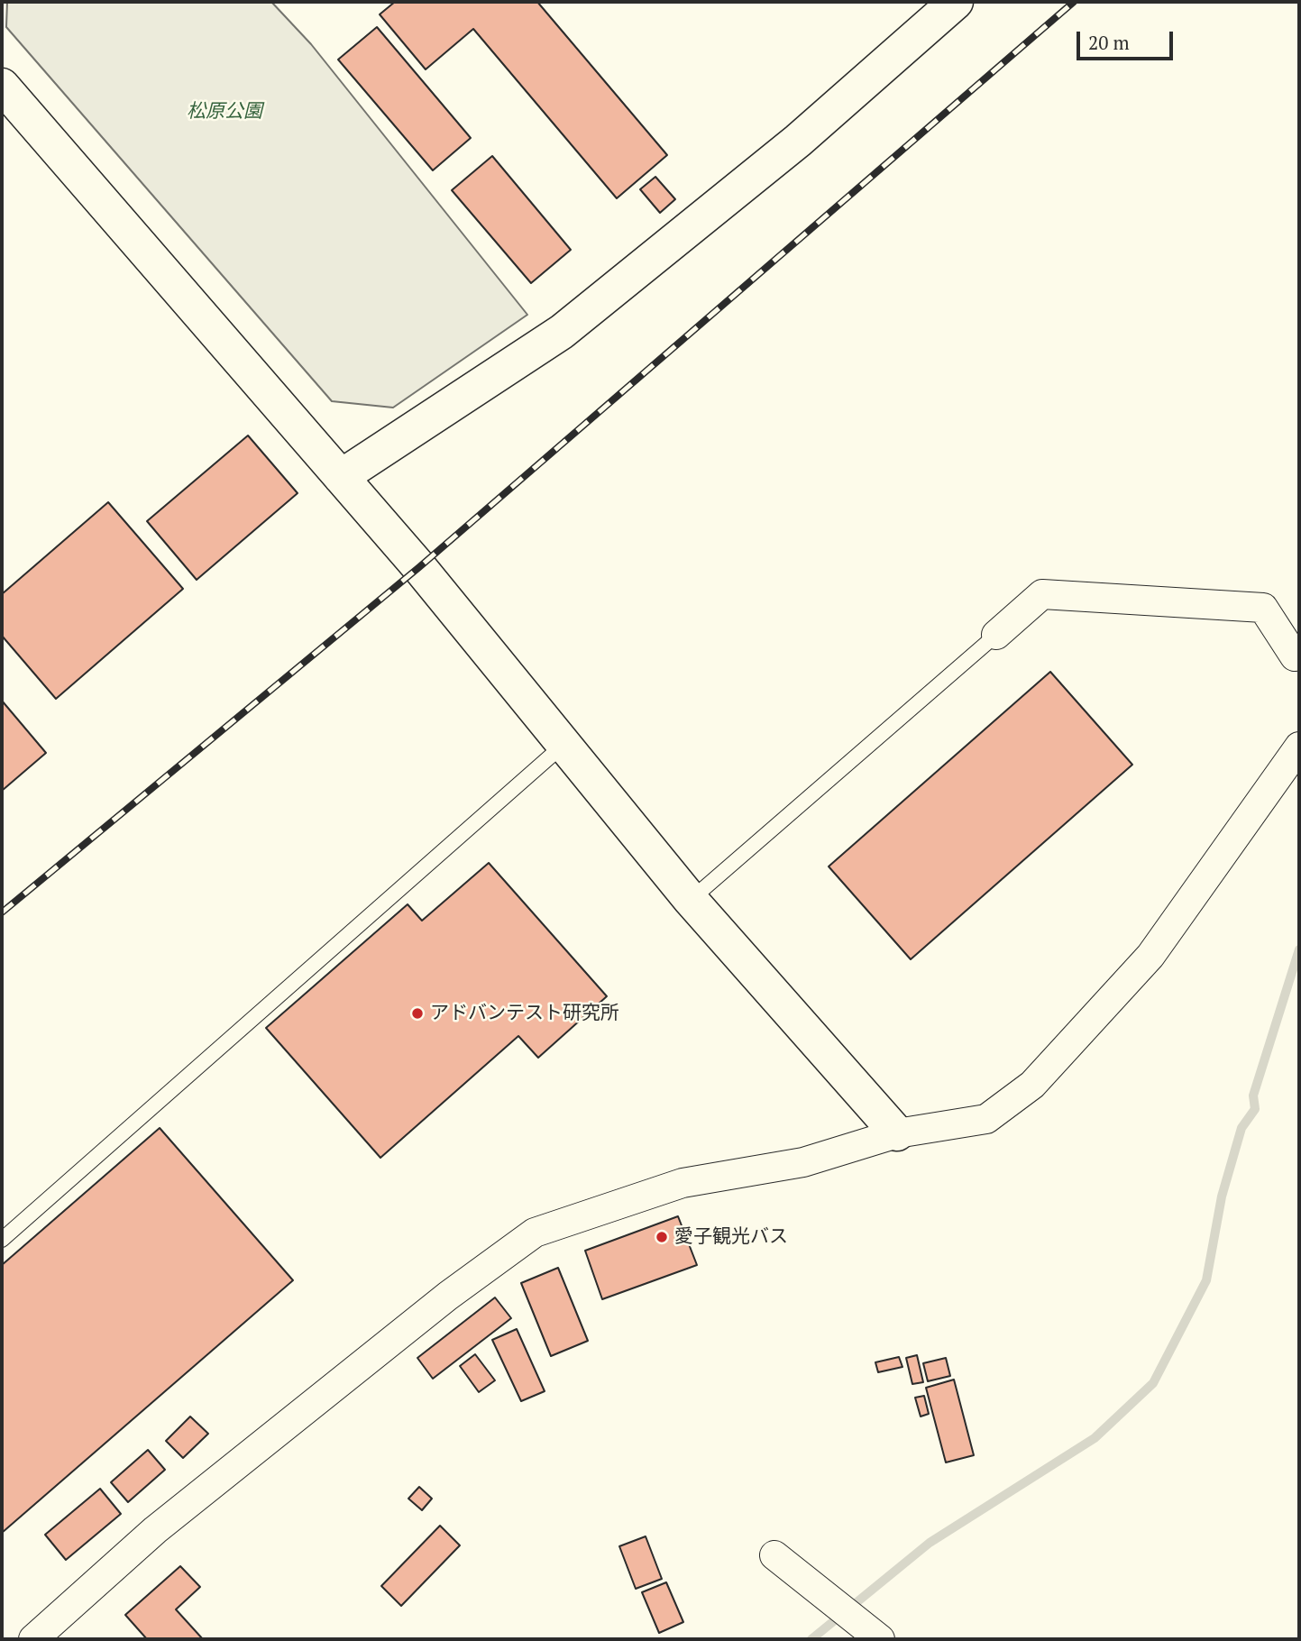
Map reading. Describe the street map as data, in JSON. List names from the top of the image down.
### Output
{
  "parks": ["松原公園"],
  "places": ["アドバンテスト研究所", "愛子観光バス"],
  "scale_bar": "20 m"
}
